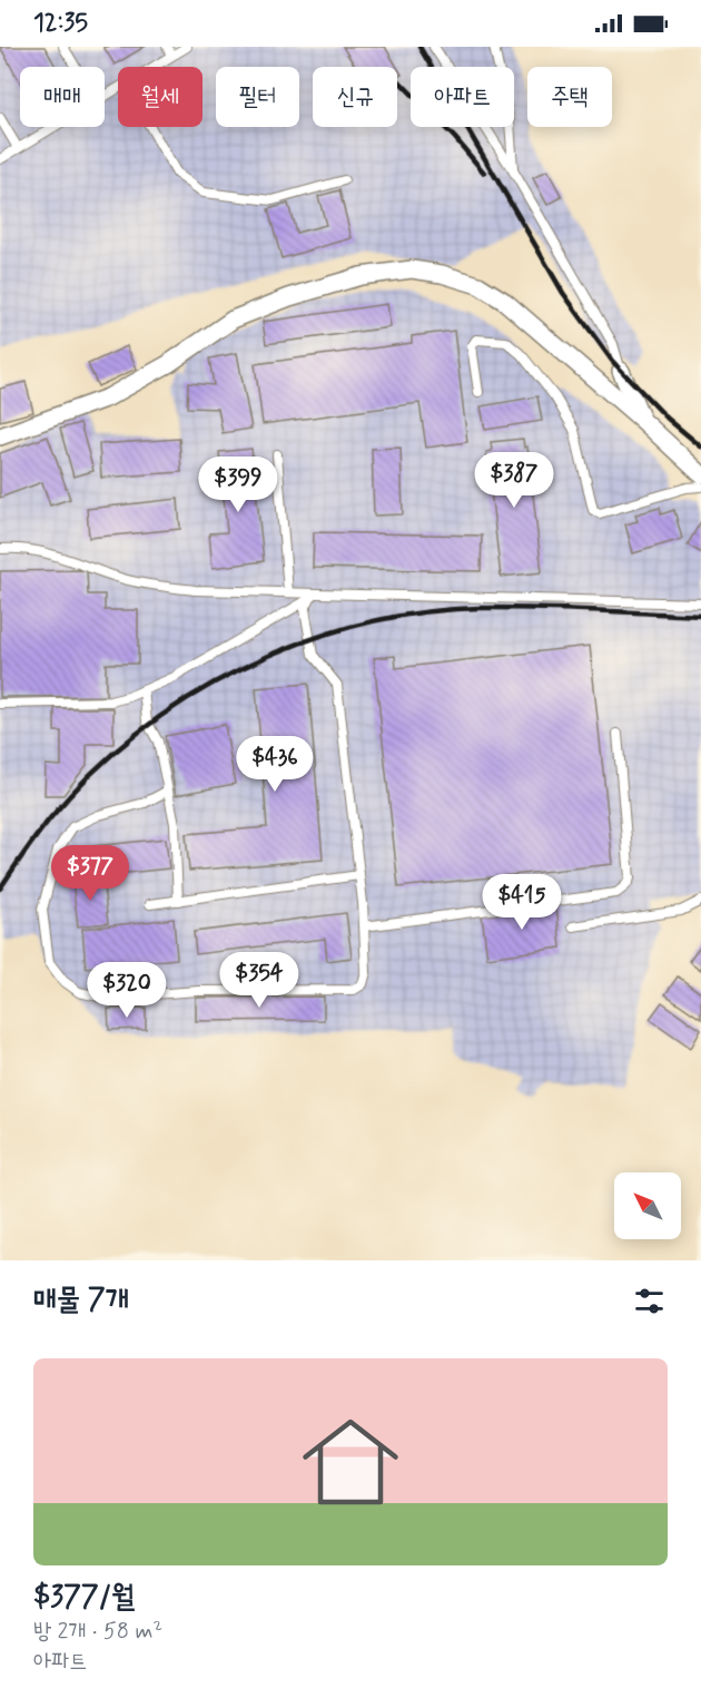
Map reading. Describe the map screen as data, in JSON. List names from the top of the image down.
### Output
{
  "north": "top left",
  "page": {
    "status": "12:35",
    "chip": [
      "매매",
      "월세",
      "필터",
      "신규",
      "아파트",
      "주택"
    ],
    "price": [
      "$387",
      "$399",
      "$436",
      "$377",
      "$415",
      "$354",
      "$320"
    ],
    "heading": "매물 7개",
    "list": [
      {
        "name": "$377/월",
        "note": "방 2개 · 58 m² · 아파트"
      }
    ]
  }
}
